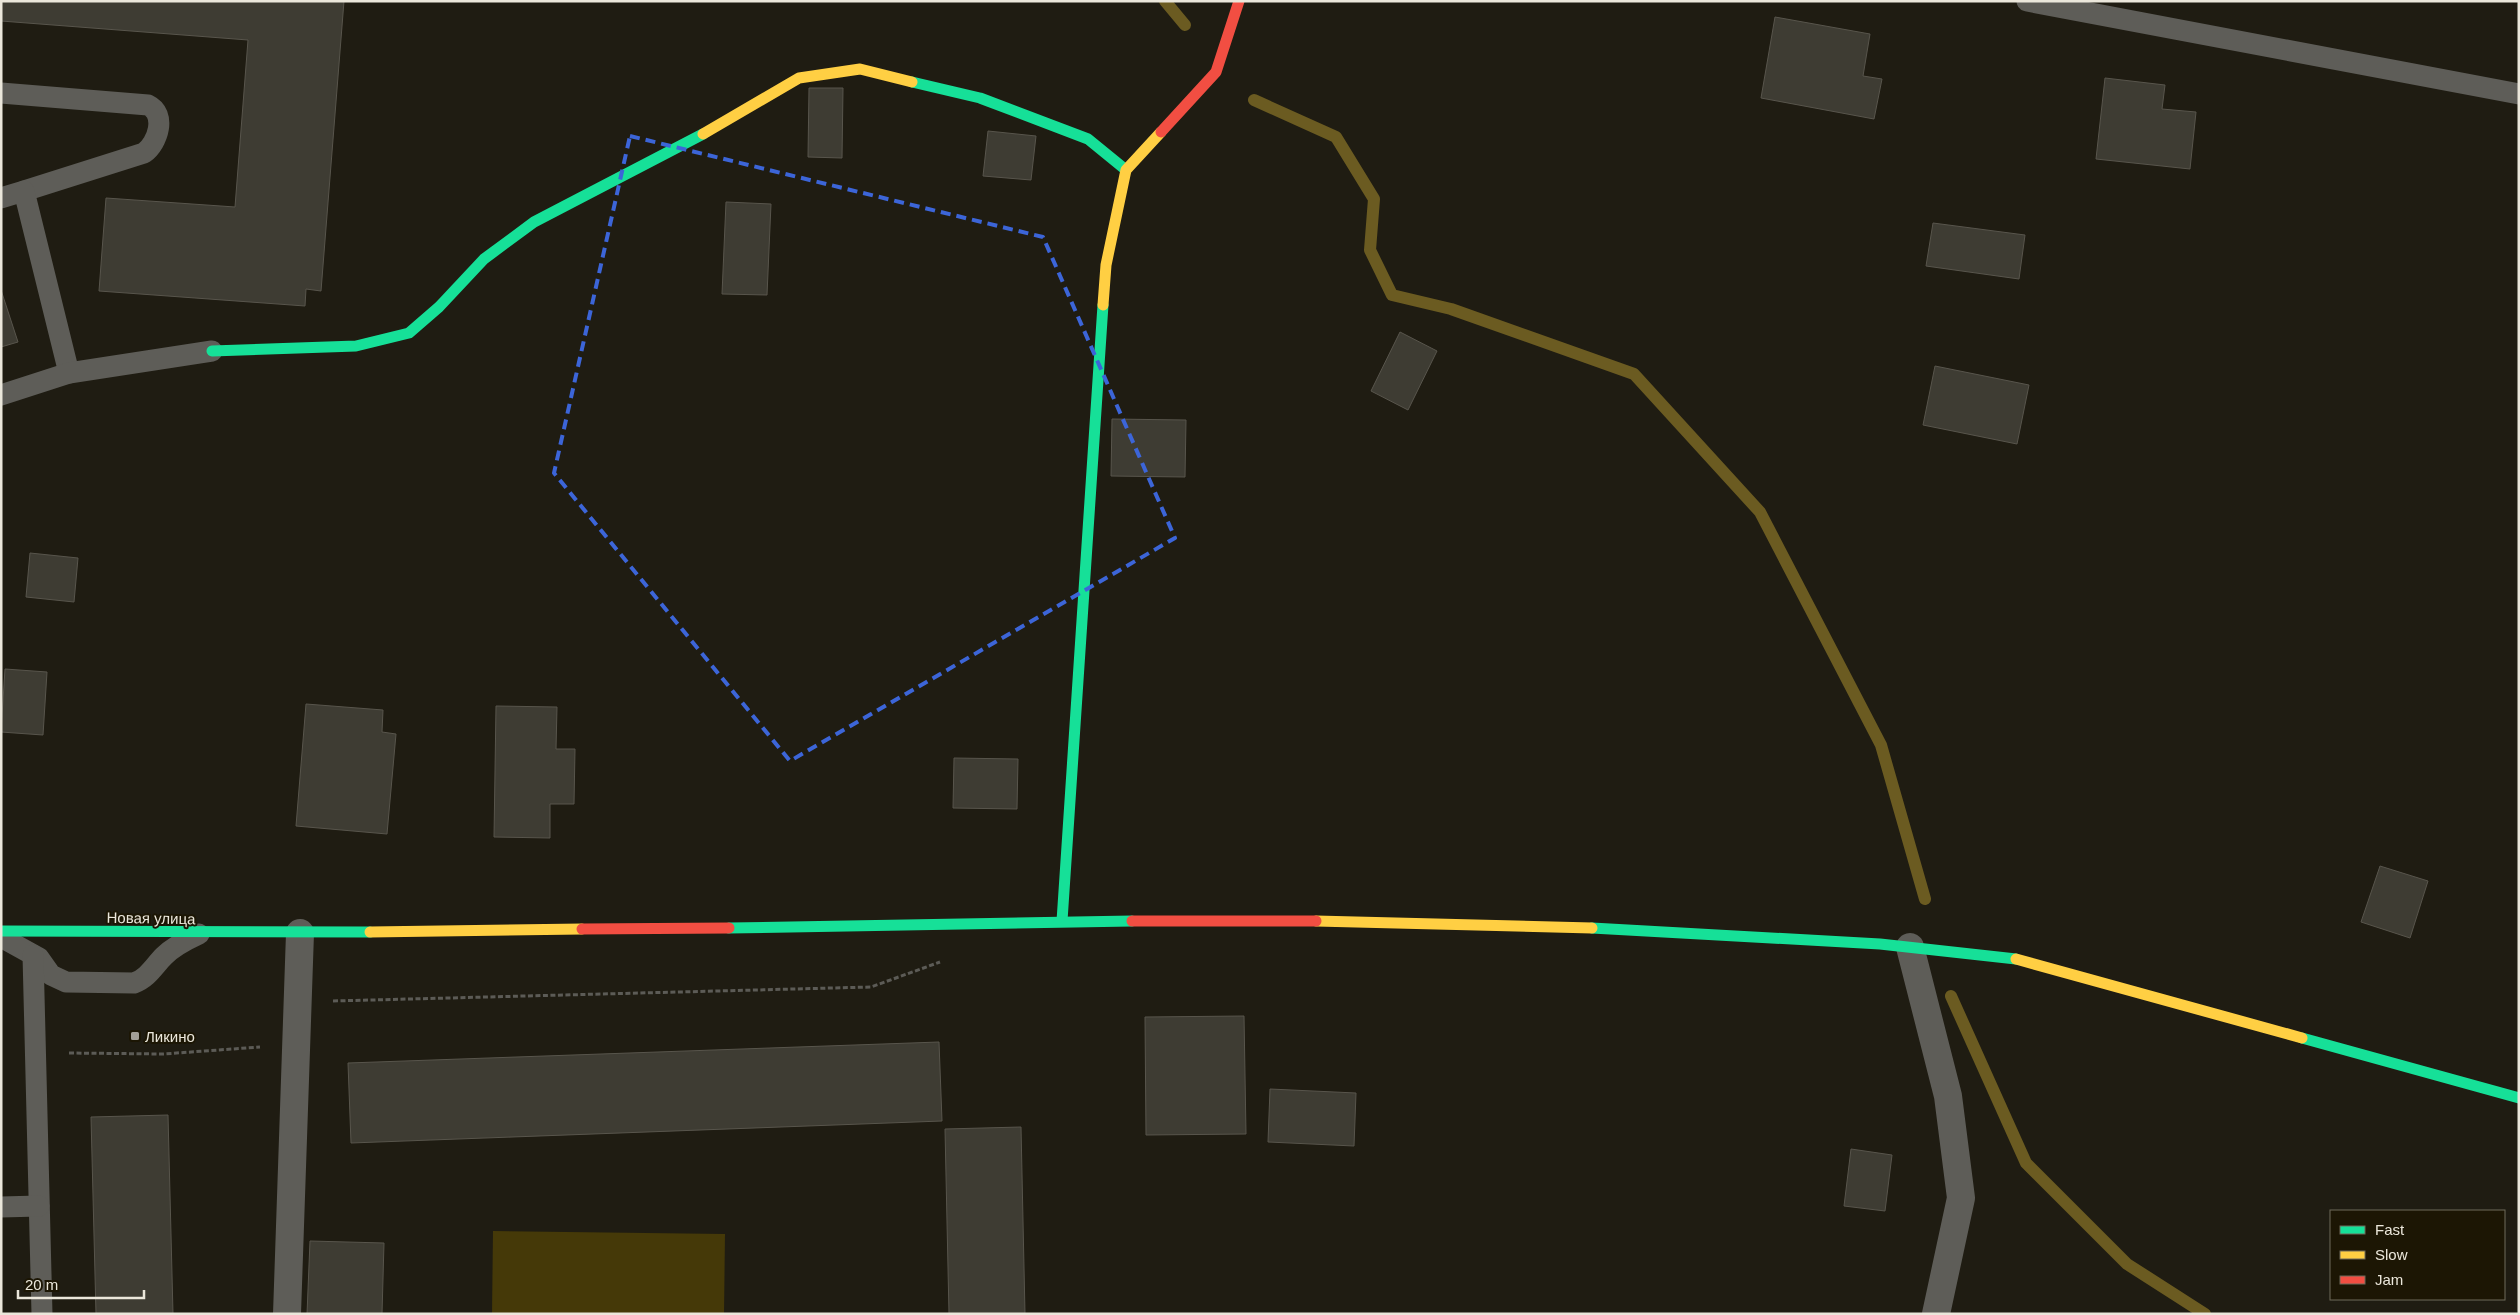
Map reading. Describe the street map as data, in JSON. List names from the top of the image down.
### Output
{
  "streets": {
    "street": ["Новая улица"]
  },
  "places": {
    "transit": ["Ликино"]
  },
  "legend": ["Fast", "Slow", "Jam"],
  "scale_bar": "20 m"
}
